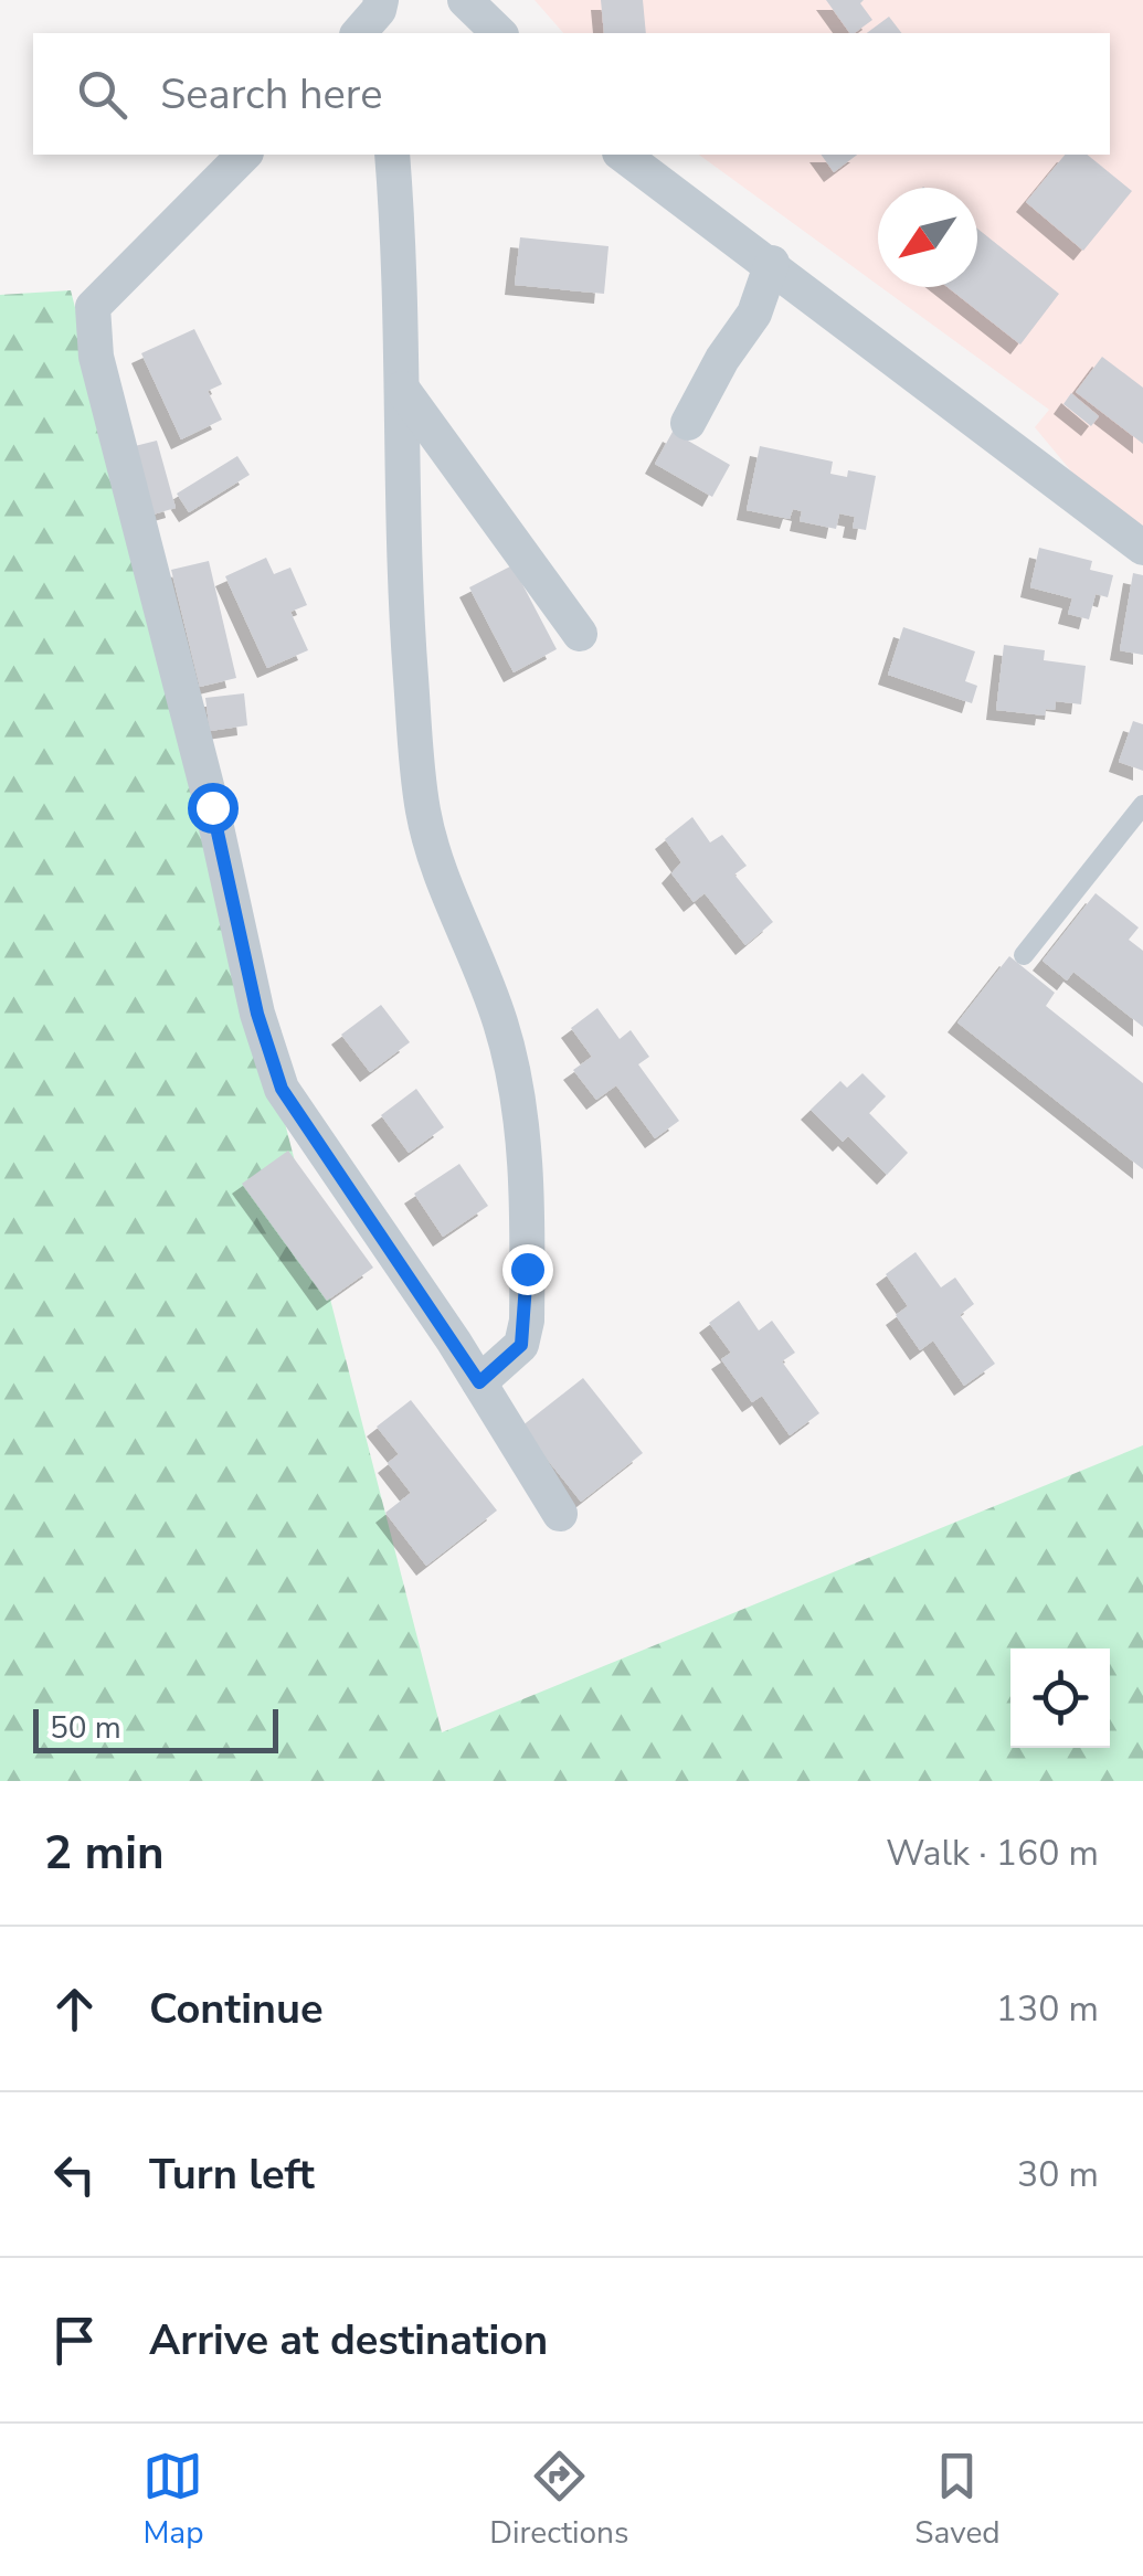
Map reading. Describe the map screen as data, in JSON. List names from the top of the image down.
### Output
{
  "scale_bar": "50 m",
  "north": "bottom left",
  "page": {
    "search": "Search here",
    "scale": "50 m",
    "heading": ["2 min", "Walk · 160 m"],
    "list": [
      ["Continue", "130 m"],
      ["Turn left", "30 m"],
      "Arrive at destination"
    ],
    "nav": ["Map", "Directions", "Saved"]
  }
}
